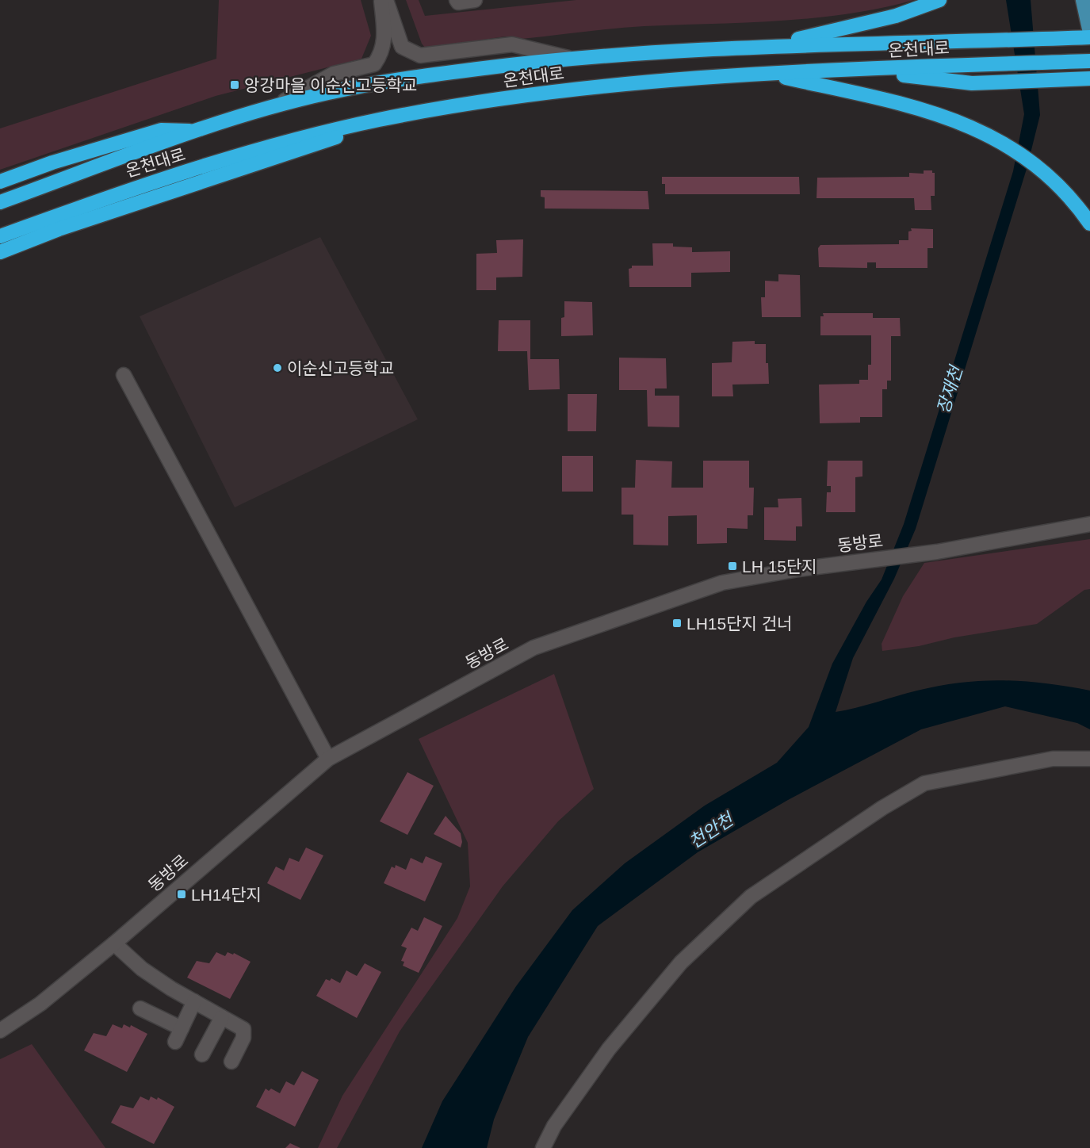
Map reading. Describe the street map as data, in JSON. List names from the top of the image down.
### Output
{
  "streets": {
    "highway": ["온천대로"],
    "street": ["동방로"]
  },
  "water": ["장재천", "천안천"],
  "places": {
    "transit": [
      "앙강마을 이순신고등학교",
      "LH 15단지",
      "LH15단지 건너",
      "LH14단지"
    ],
    "other": ["이순신고등학교"]
  }
}
